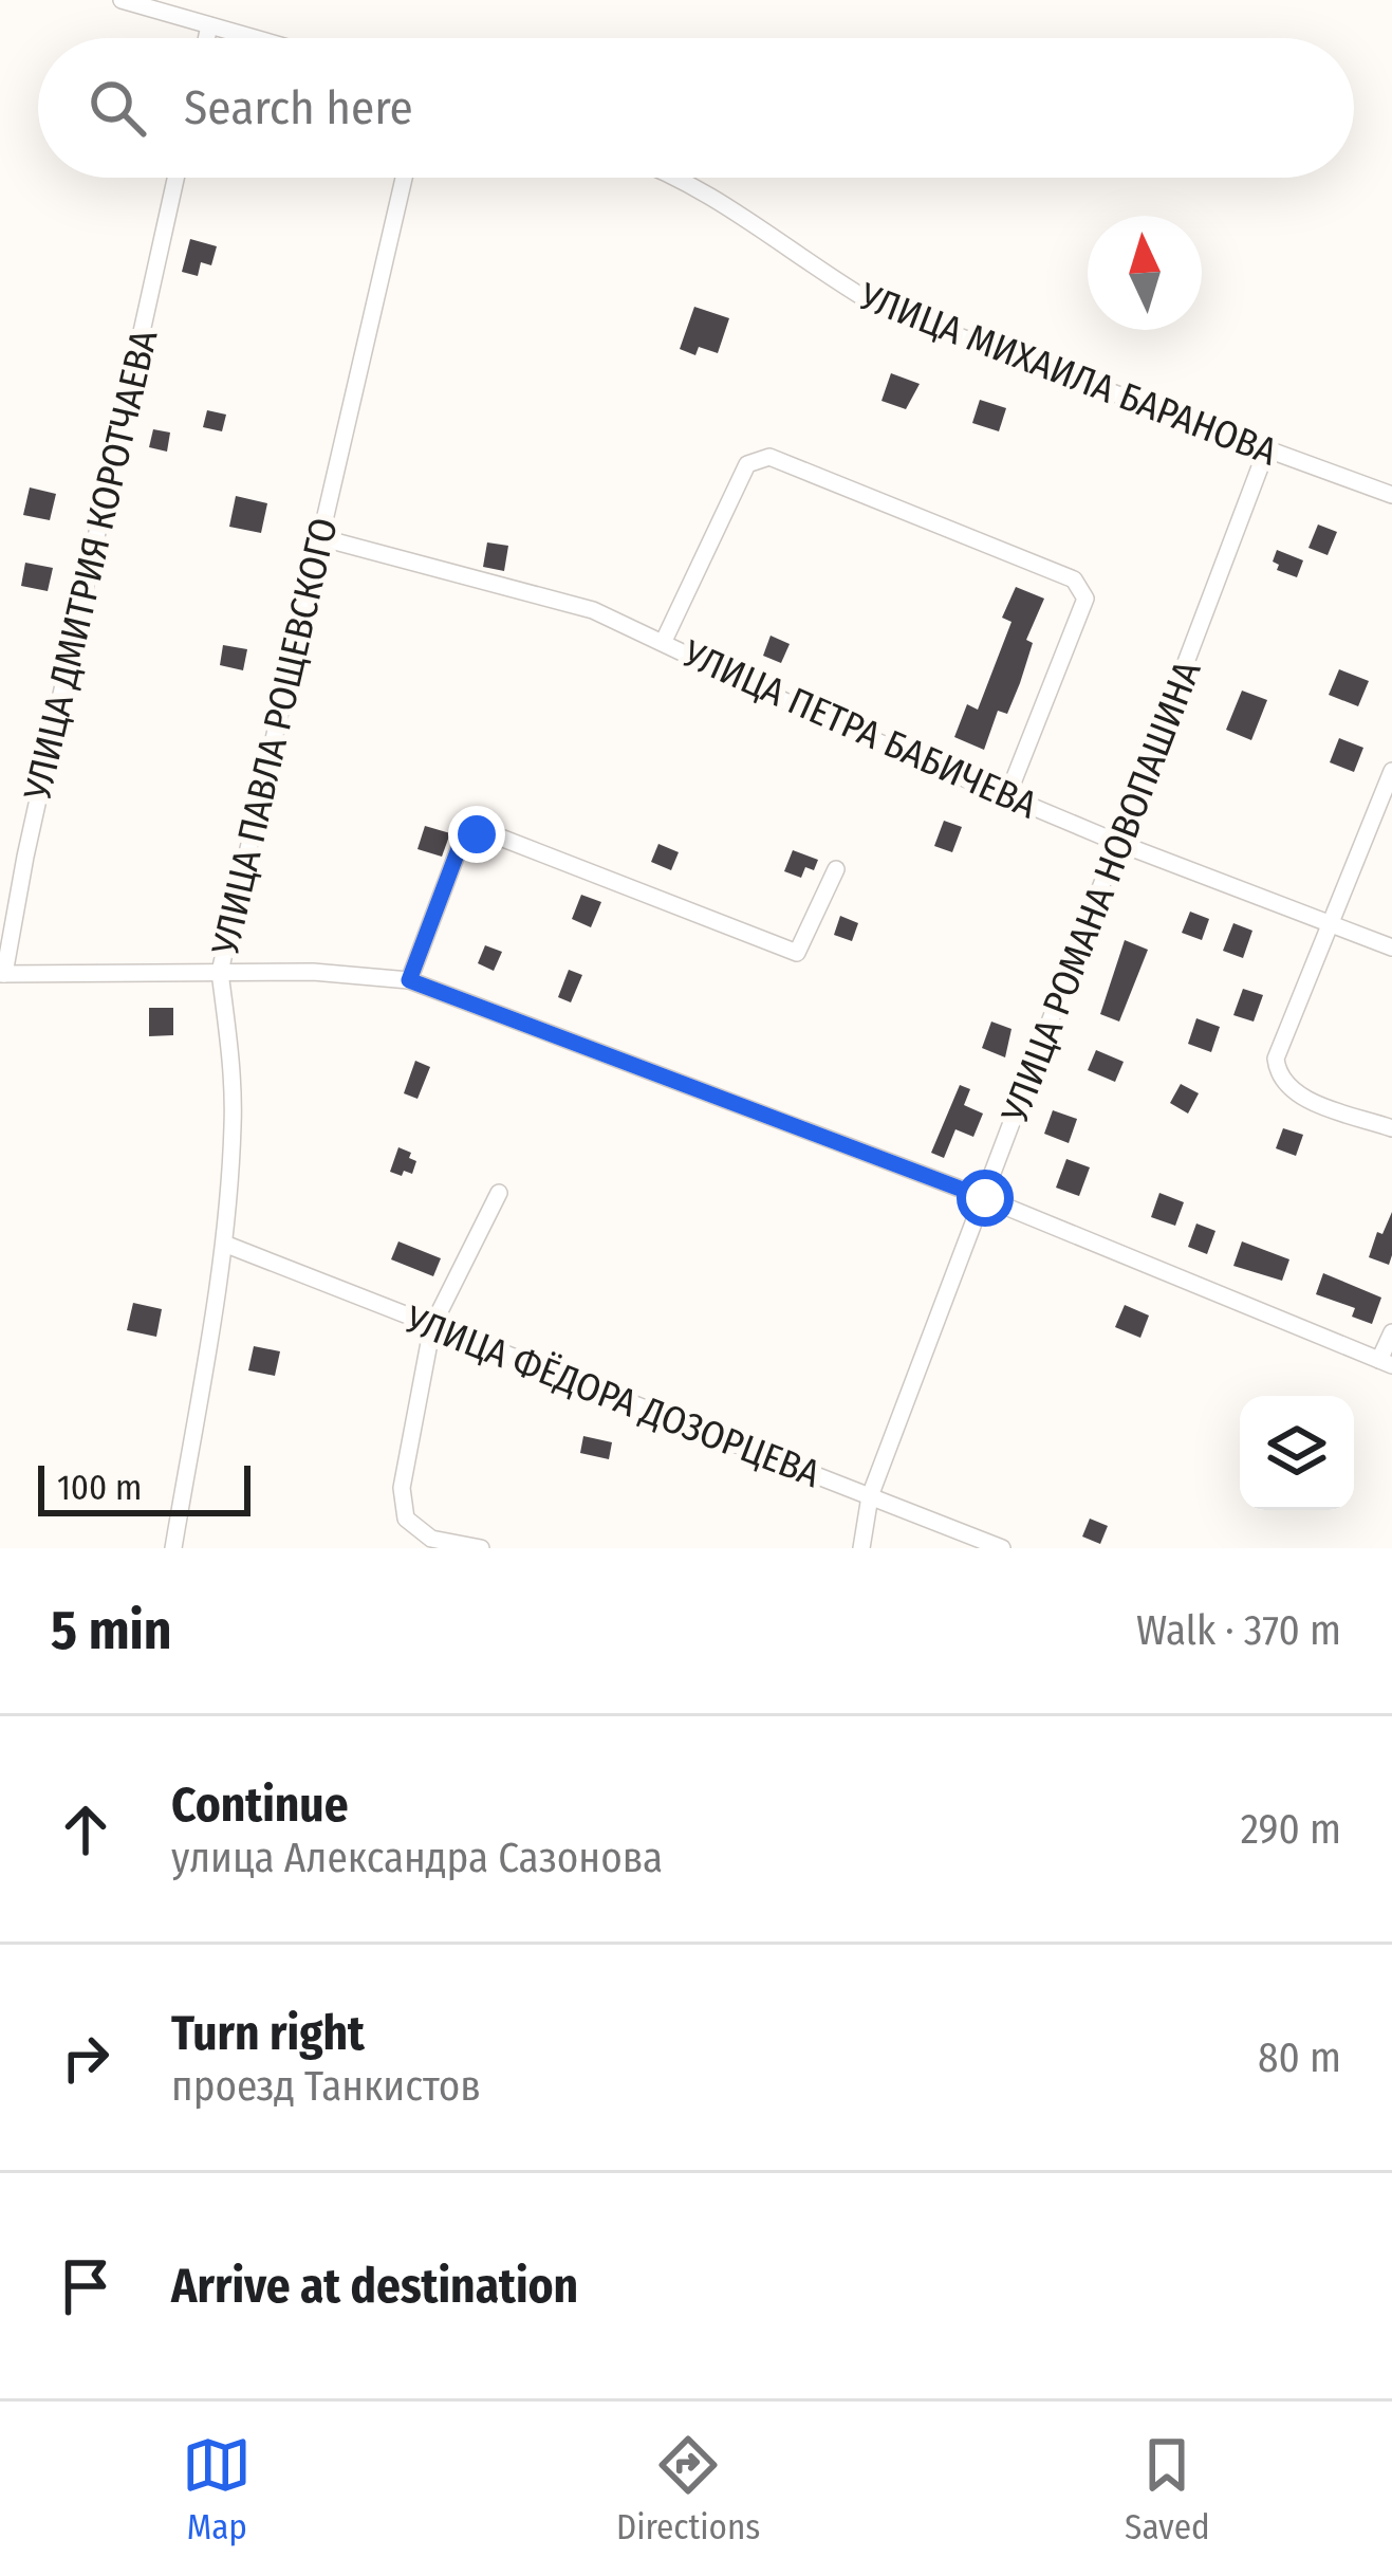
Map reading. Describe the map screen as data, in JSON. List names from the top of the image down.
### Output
{
  "streets": {
    "street": [
      "УЛИЦА МИХАИЛА БАРАНОВА",
      "УЛИЦА ДМИТРИЯ КОРОТЧАЕВА",
      "УЛИЦА ПЕТРА БАБИЧЕВА",
      "УЛИЦА ПАВЛА РОЩЕВСКОГО",
      "УЛИЦА РОМАНА НОВОПАШИНА",
      "УЛИЦА ФЁДОРА ДОЗОРЦЕВА"
    ]
  },
  "crossings": [
    ["УЛИЦА МИХАИЛА БАРАНОВА", "УЛИЦА РОМАНА НОВОПАШИНА"],
    ["УЛИЦА ПЕТРА БАБИЧЕВА", "УЛИЦА ПАВЛА РОЩЕВСКОГО"],
    ["УЛИЦА ПЕТРА БАБИЧЕВА", "УЛИЦА РОМАНА НОВОПАШИНА"],
    ["УЛИЦА ПАВЛА РОЩЕВСКОГО", "УЛИЦА ФЁДОРА ДОЗОРЦЕВА"],
    ["УЛИЦА РОМАНА НОВОПАШИНА", "УЛИЦА ФЁДОРА ДОЗОРЦЕВА"]
  ],
  "scale_bar": "100 m",
  "north": "top",
  "page": {
    "search": "Search here",
    "scale": "100 m",
    "heading": ["5 min", "Walk · 370 m"],
    "list": [
      ["Continue", "улица Александра Сазонова", "290 m"],
      ["Turn right", "проезд Танкистов", "80 m"],
      "Arrive at destination"
    ],
    "nav": ["Map", "Directions", "Saved"]
  }
}
